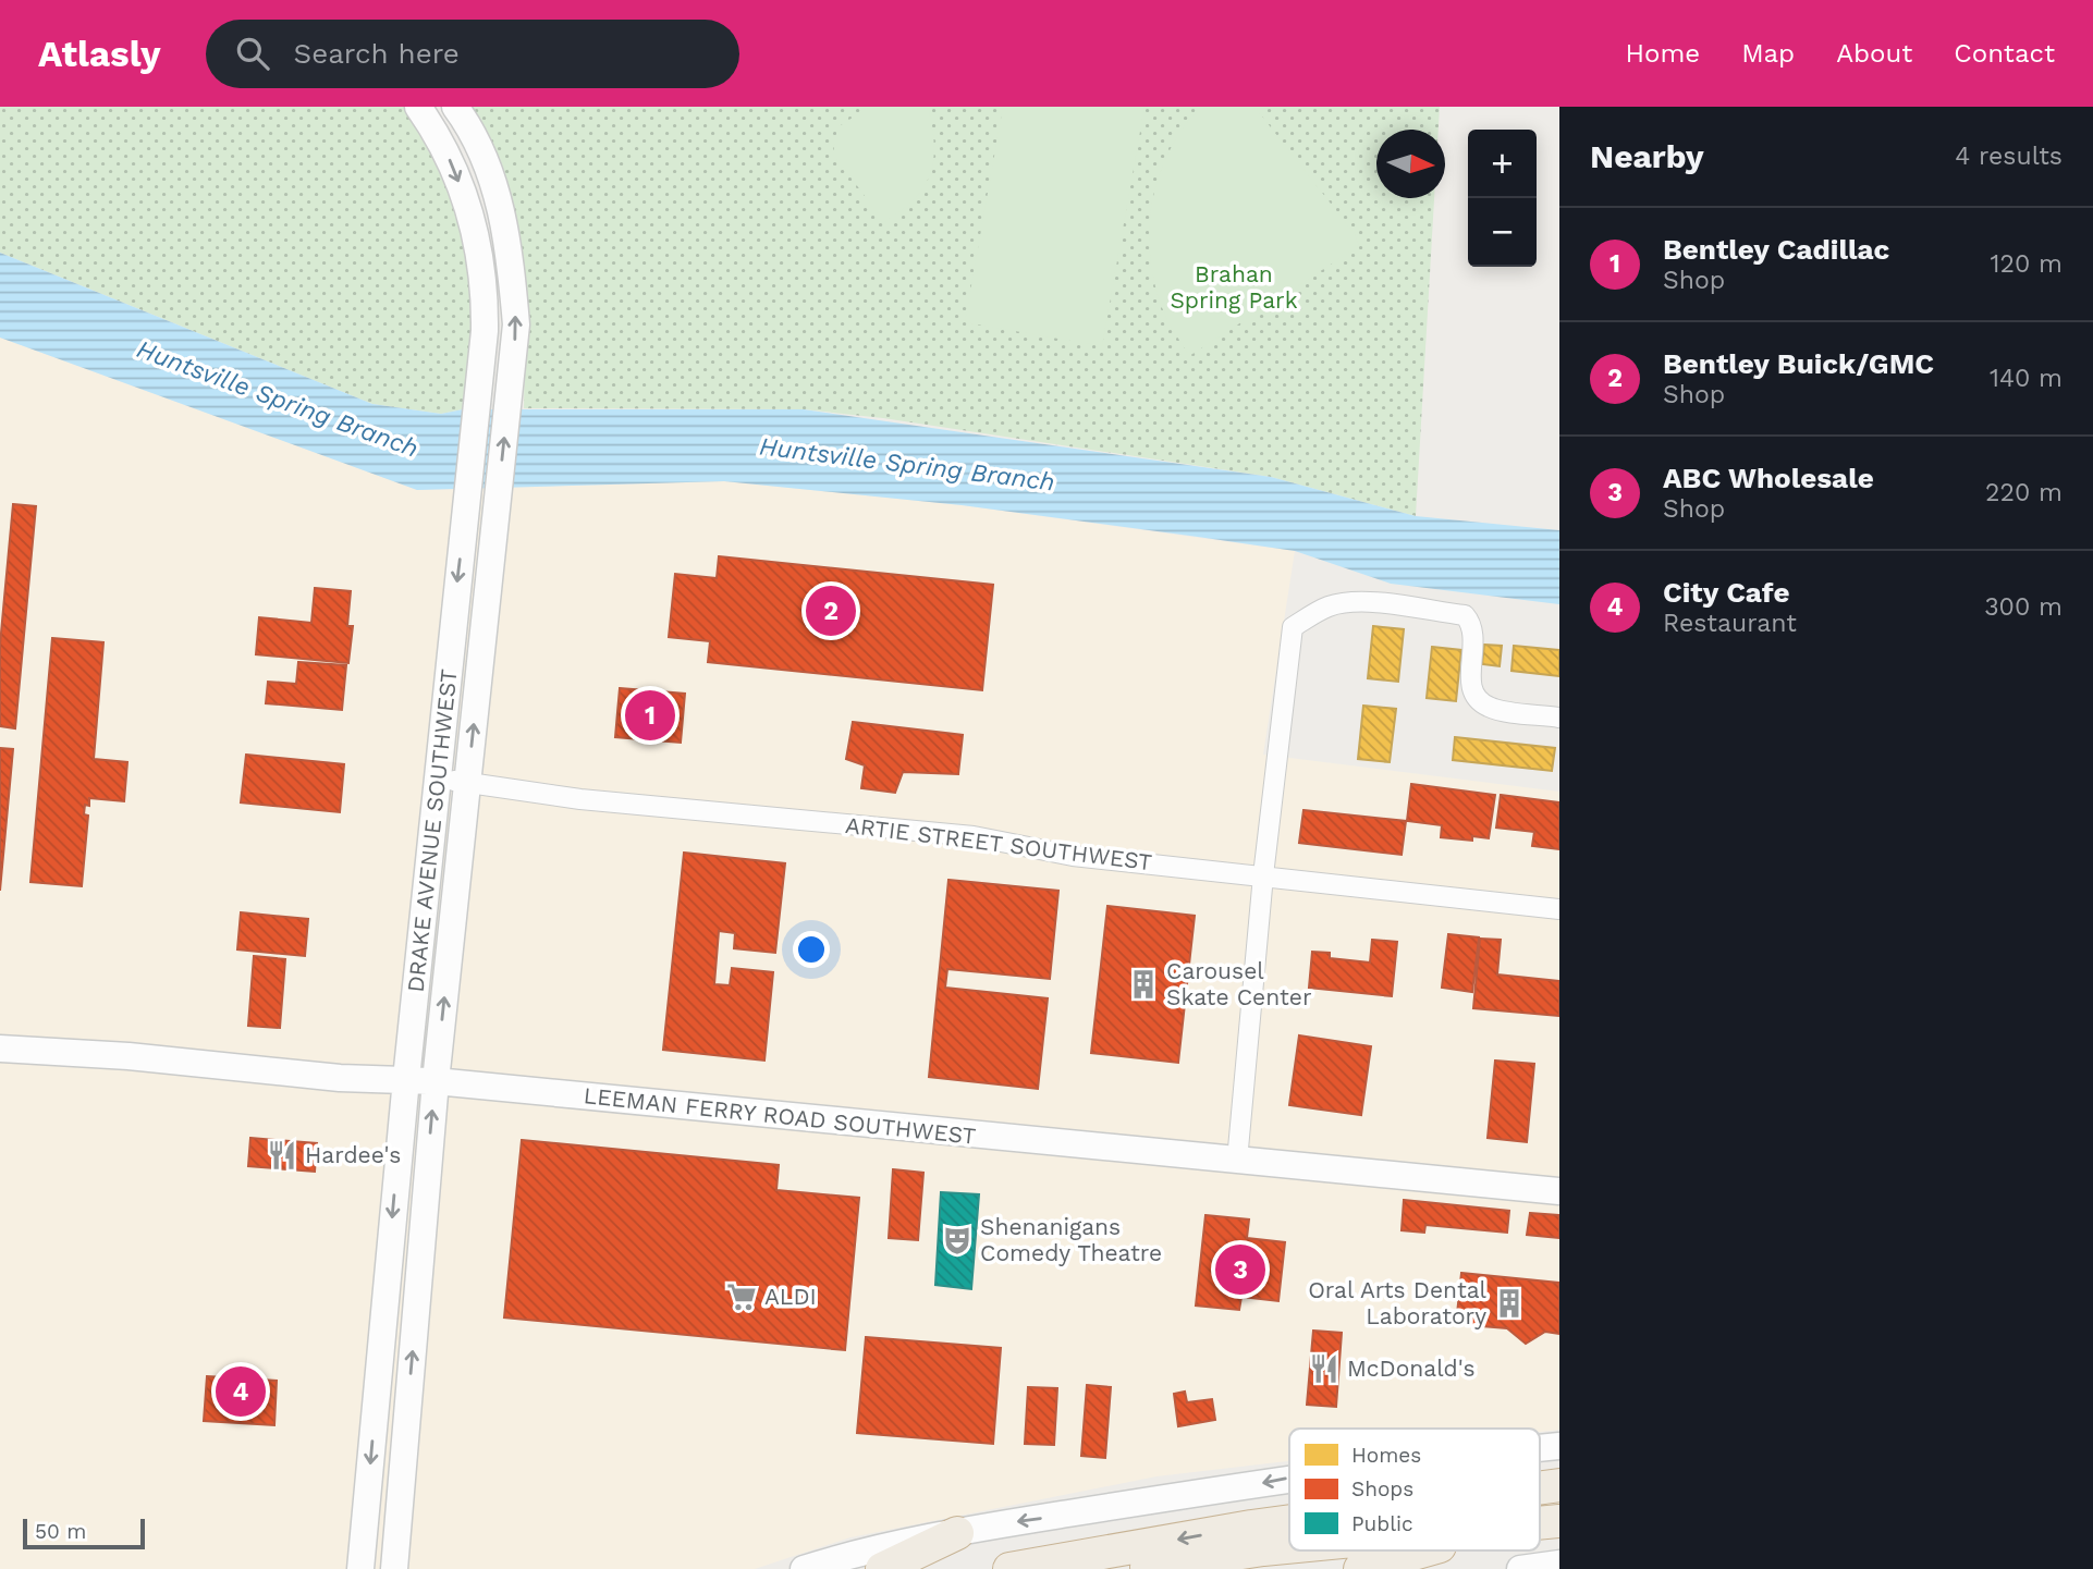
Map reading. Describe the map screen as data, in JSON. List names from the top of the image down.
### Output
{
  "streets": {
    "street": ["DRAKE AVENUE SOUTHWEST", "ARTIE STREET SOUTHWEST", "LEEMAN FERRY ROAD SOUTHWEST"]
  },
  "crossings": [
    ["DRAKE AVENUE SOUTHWEST", "ARTIE STREET SOUTHWEST"],
    ["DRAKE AVENUE SOUTHWEST", "LEEMAN FERRY ROAD SOUTHWEST"]
  ],
  "water": ["Huntsville Spring Branch"],
  "parks": ["Brahan Spring Park"],
  "places": {
    "building": ["Carousel Skate Center", "Oral Arts Dental Laboratory"],
    "restaurant": ["Hardee's", "McDonald's"],
    "theatre": ["Shenanigans Comedy Theatre"],
    "supermarket": ["ALDI"]
  },
  "legend": ["Homes", "Shops", "Public"],
  "scale_bar": "50 m",
  "north": "right",
  "page": {
    "header": "Atlasly",
    "search": "Search here",
    "nav": [
      "Home",
      "Map",
      "About",
      "Contact"
    ],
    "heading": ["Nearby", "4 results"],
    "map_buttons": ["+", "−"],
    "list": [
      {
        "mark": "1",
        "name": "Bentley Cadillac",
        "note": "Shop",
        "value": "120 m"
      },
      {
        "mark": "2",
        "name": "Bentley Buick/GMC",
        "note": "Shop",
        "value": "140 m"
      },
      {
        "mark": "3",
        "name": "ABC Wholesale",
        "note": "Shop",
        "value": "220 m"
      },
      {
        "mark": "4",
        "name": "City Cafe",
        "note": "Restaurant",
        "value": "300 m"
      }
    ],
    "pins": [
      "2",
      "1",
      "3",
      "4"
    ],
    "scale": "50 m"
  }
}
